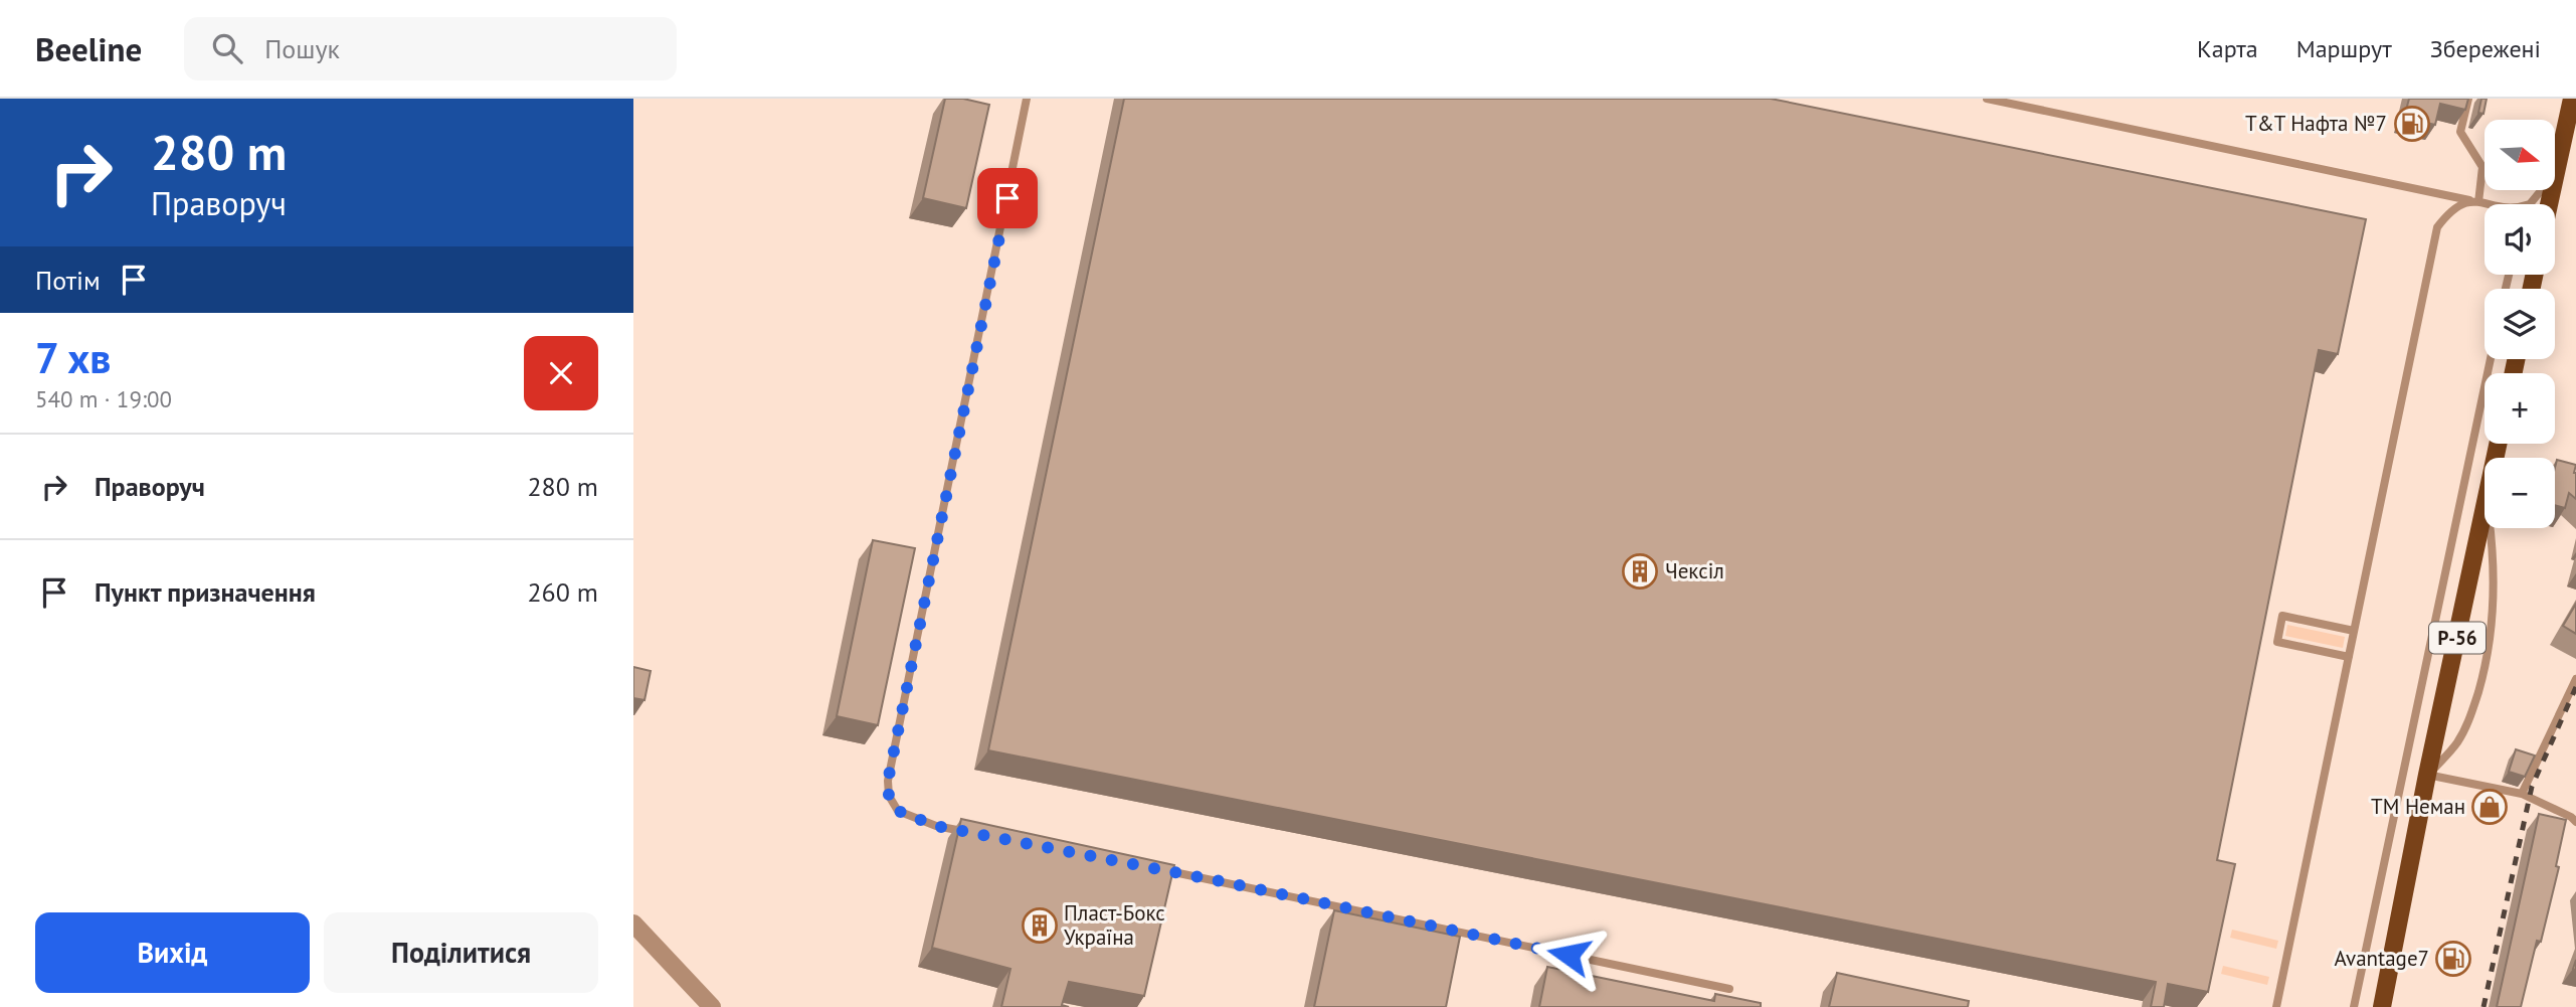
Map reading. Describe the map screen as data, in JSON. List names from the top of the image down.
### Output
{
  "streets": {
    "main road": ["Р-56"]
  },
  "places": {
    "fuel station": ["Т&Т Нафта №7", "Avantage7"],
    "building": ["Чексіл", "Пласт-Бокс Україна"],
    "shop": ["ТМ Неман"]
  },
  "north": "right",
  "page": {
    "header": "Beeline",
    "search": "Пошук",
    "nav": ["Карта", "Маршрут", "Збережені"],
    "turn": ["280 m", "Праворуч"],
    "map_buttons": ["+", "−"],
    "then": "Потім",
    "heading": ["7 хв", "540 m · 19:00"],
    "list": [
      {
        "name": "Праворуч",
        "value": "280 m"
      },
      {
        "name": "Пункт призначення",
        "value": "260 m"
      }
    ],
    "buttons": ["Вихід", "Поділитися"]
  }
}
